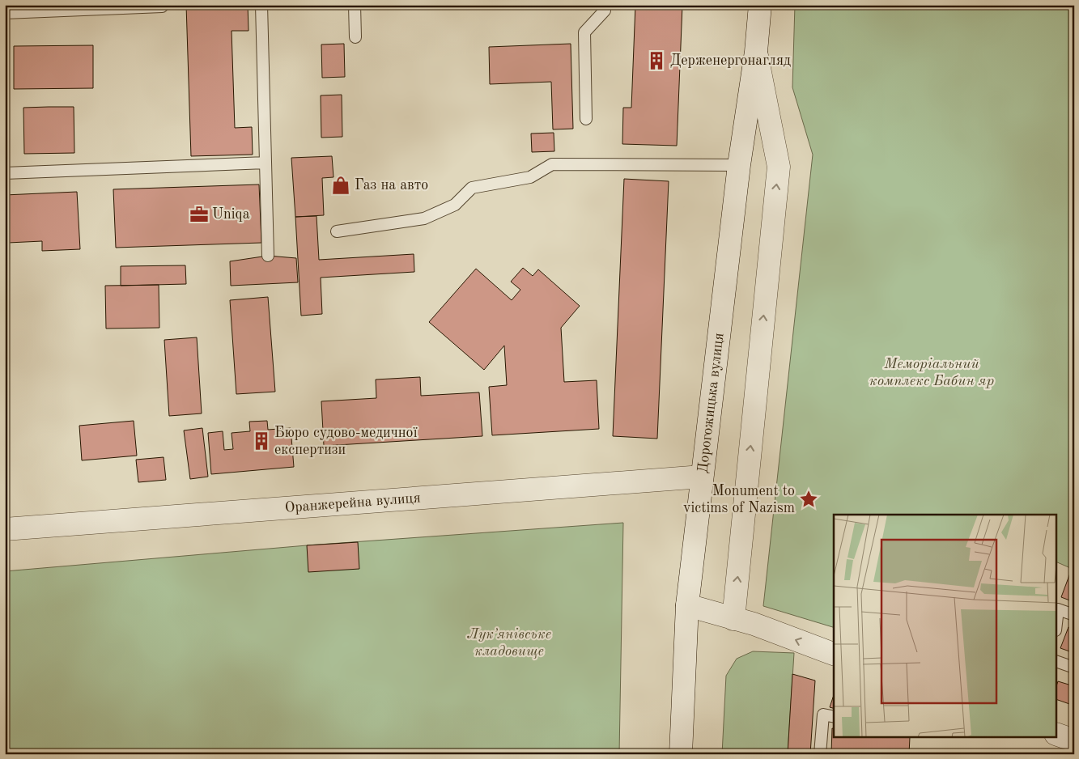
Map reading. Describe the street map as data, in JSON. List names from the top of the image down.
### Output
{
  "streets": {
    "street": ["Дорогожицька вулиця", "Оранжерейна вулиця"]
  },
  "crossings": [
    ["Дорогожицька вулиця", "Оранжерейна вулиця"]
  ],
  "parks": ["Меморіальний комплекс Бабин яр", "Лукʼянівське кладовище"],
  "places": {
    "building": ["Держенергонагляд", "Бюро судово-медичної експертизи"],
    "shop": ["Газ на авто"],
    "office": ["Uniqa"],
    "place": ["Monument to victims of Nazism"]
  }
}
